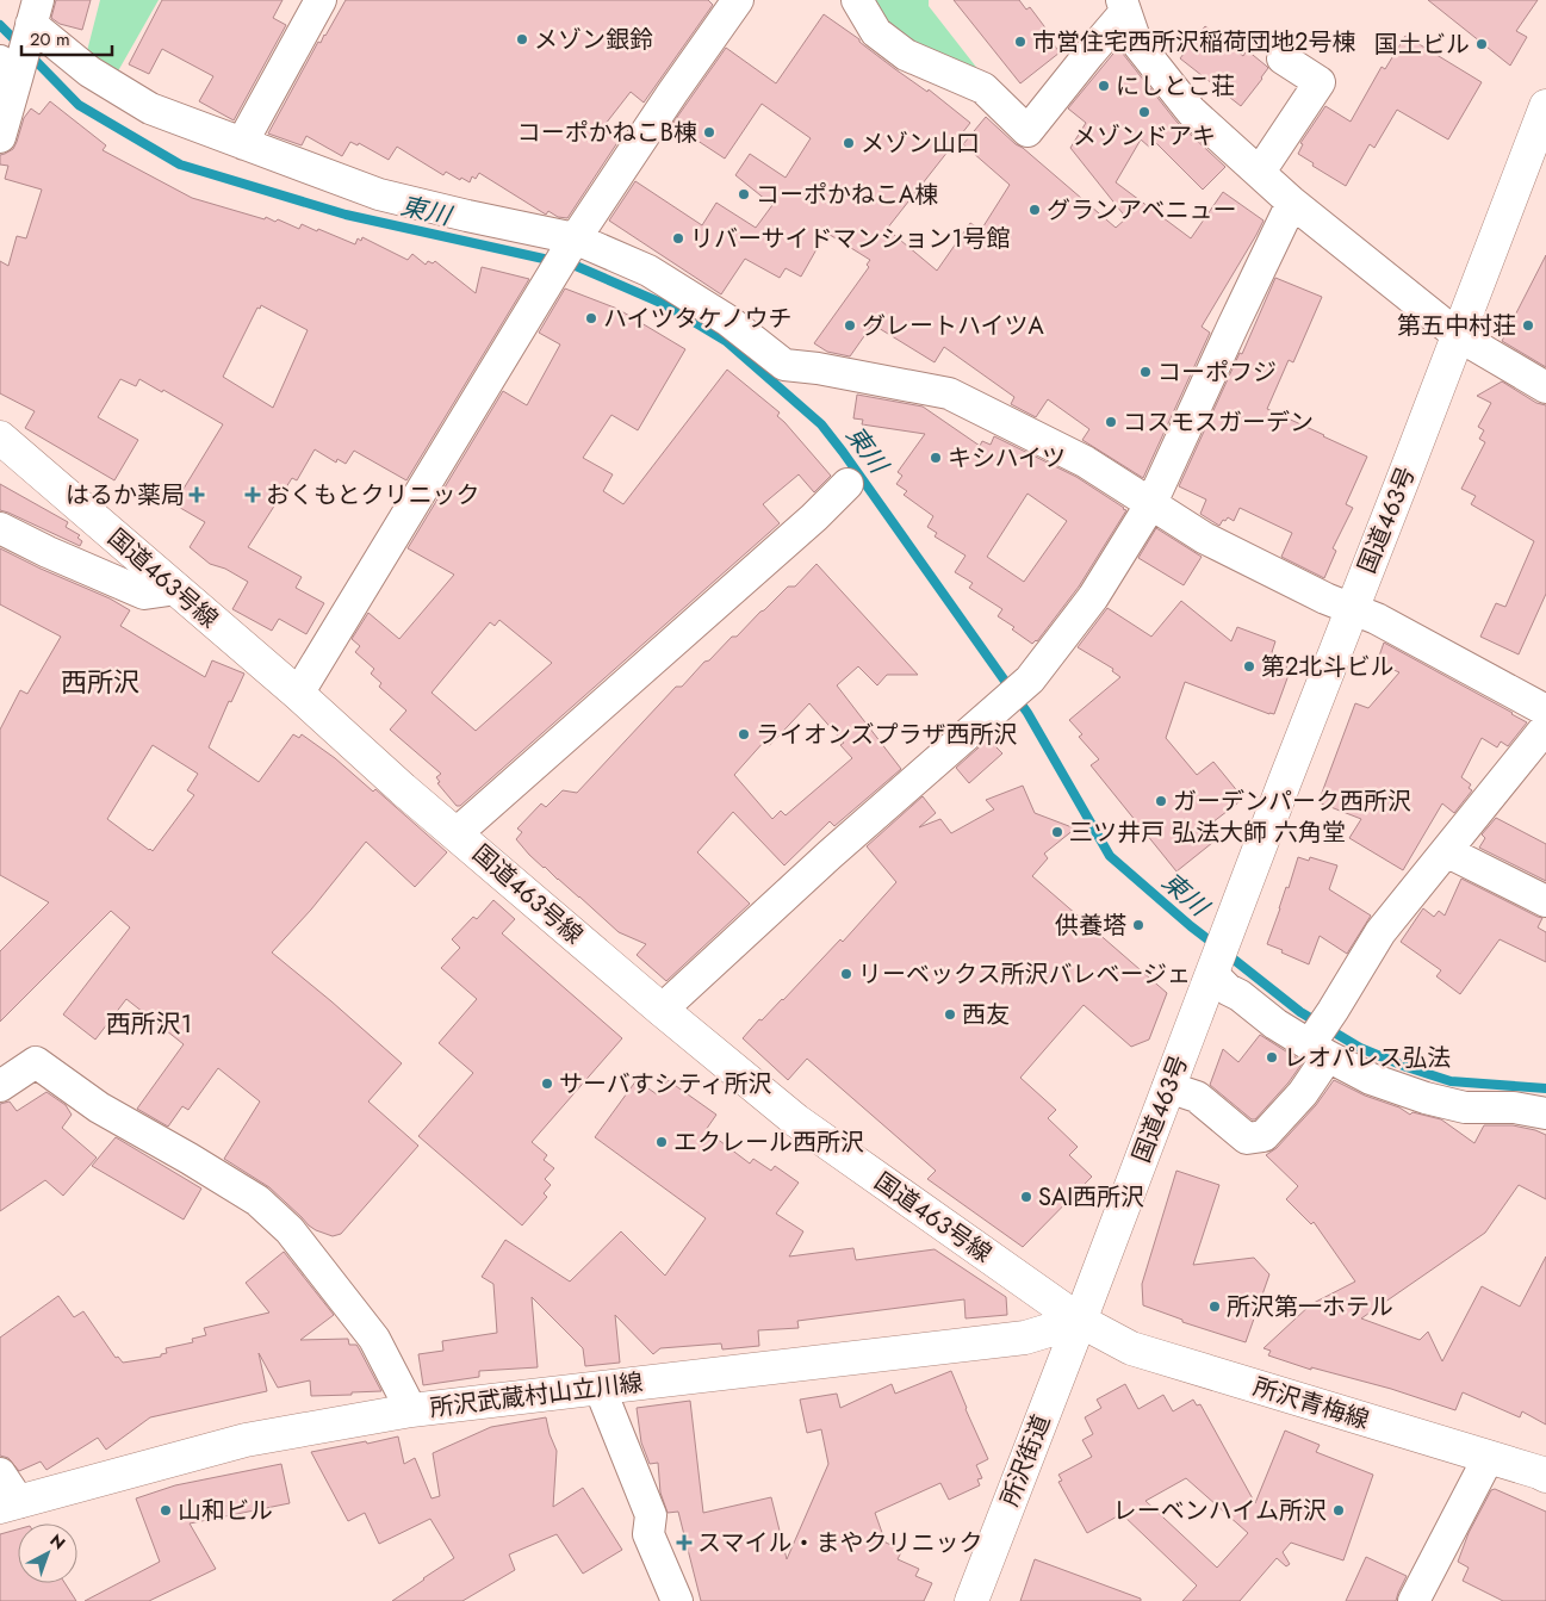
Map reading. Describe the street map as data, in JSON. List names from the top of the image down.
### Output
{
  "streets": {
    "main road": [
      "国道463号",
      "国道463号線",
      "所沢武蔵村山立川線",
      "所沢青梅線",
      "所沢街道"
    ]
  },
  "crossings": [
    ["国道463号", "国道463号線"],
    ["国道463号", "所沢武蔵村山立川線"],
    ["国道463号", "所沢青梅線"],
    ["国道463号", "所沢街道"],
    ["国道463号線", "所沢武蔵村山立川線"],
    ["国道463号線", "所沢青梅線"],
    ["国道463号線", "所沢街道"],
    ["所沢武蔵村山立川線", "所沢青梅線"],
    ["所沢武蔵村山立川線", "所沢街道"],
    ["所沢青梅線", "所沢街道"]
  ],
  "districts": ["西所沢", "西所沢1"],
  "water": ["東川"],
  "places": {
    "other": [
      "メゾン銀鈴",
      "市営住宅西所沢稲荷団地2号棟",
      "国土ビル",
      "にしとこ荘",
      "メゾンドアキ",
      "コーポかねこB棟",
      "メゾン山口",
      "コーポかねこA棟",
      "グランアベニュー",
      "リバーサイドマンション1号館",
      "ハイツタケノウチ",
      "グレートハイツA",
      "第五中村荘",
      "コーポフジ",
      "コスモスガーデン",
      "キシハイツ",
      "第2北斗ビル",
      "ライオンズプラザ西所沢",
      "ガーデンパーク西所沢",
      "三ツ井戸 弘法大師 六角堂",
      "供養塔",
      "リーベックス所沢バレベージェ",
      "西友",
      "レオパレス弘法",
      "サーバすシティ所沢",
      "エクレール西所沢",
      "SAI西所沢",
      "所沢第一ホテル",
      "山和ビル",
      "レーベンハイム所沢"
    ],
    "health": ["はるか薬局", "おくもとクリニック", "スマイル・まやクリニック"]
  },
  "scale_bar": "20 m",
  "north": "top right"
}
